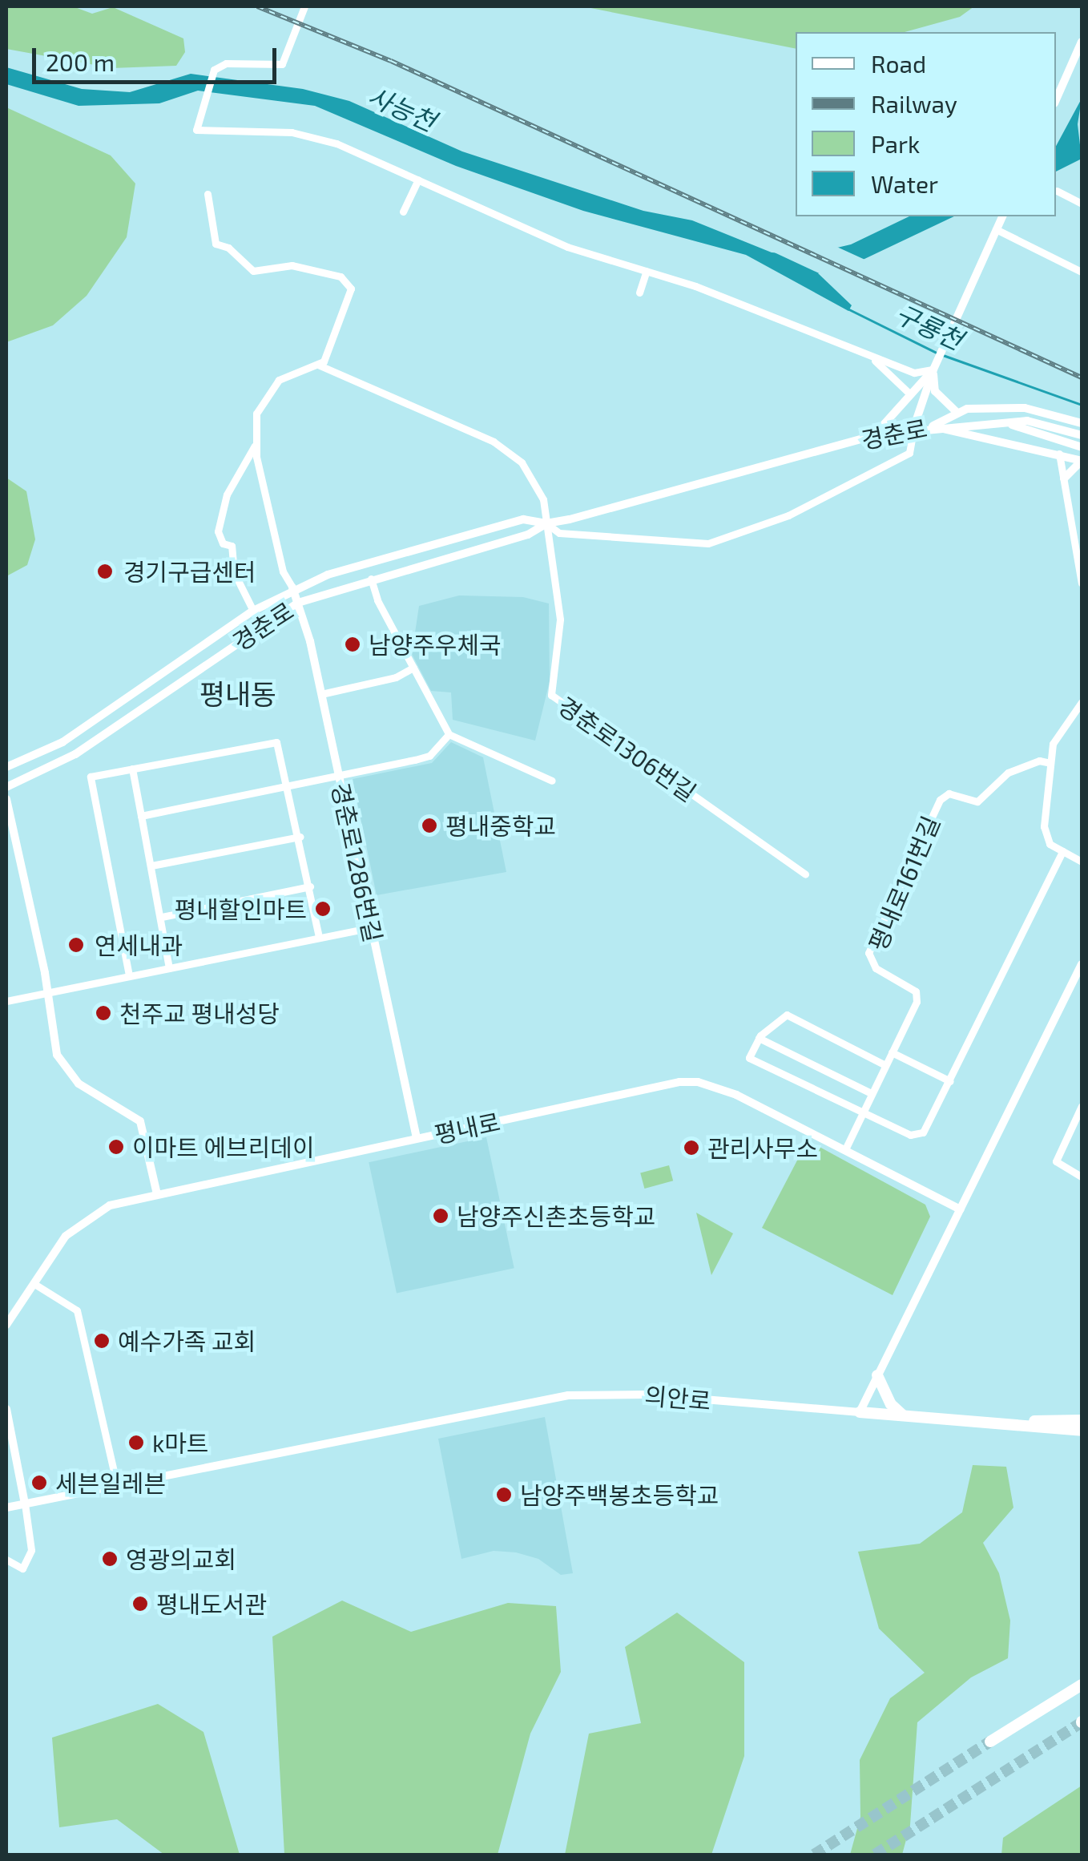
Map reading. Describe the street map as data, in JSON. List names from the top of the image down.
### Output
{
  "streets": {
    "street": [
      "경춘로",
      "경춘로1306번길",
      "경춘로1286번길",
      "평내로161번길",
      "평내로",
      "의안로"
    ]
  },
  "crossings": [
    ["경춘로", "경춘로1306번길"],
    ["경춘로", "경춘로1286번길"],
    ["경춘로1286번길", "평내로"],
    ["평내로161번길", "평내로"]
  ],
  "districts": ["평내동"],
  "water": ["사능천", "구룡천"],
  "places": [
    "경기구급센터",
    "남양주우체국",
    "평내중학교",
    "평내할인마트",
    "연세내과",
    "천주교 평내성당",
    "이마트 에브리데이",
    "관리사무소",
    "남양주신촌초등학교",
    "예수가족 교회",
    "k마트",
    "세븐일레븐",
    "남양주백봉초등학교",
    "영광의교회",
    "평내도서관"
  ],
  "legend": [
    "Road",
    "Railway",
    "Park",
    "Water"
  ],
  "scale_bar": "200 m"
}
